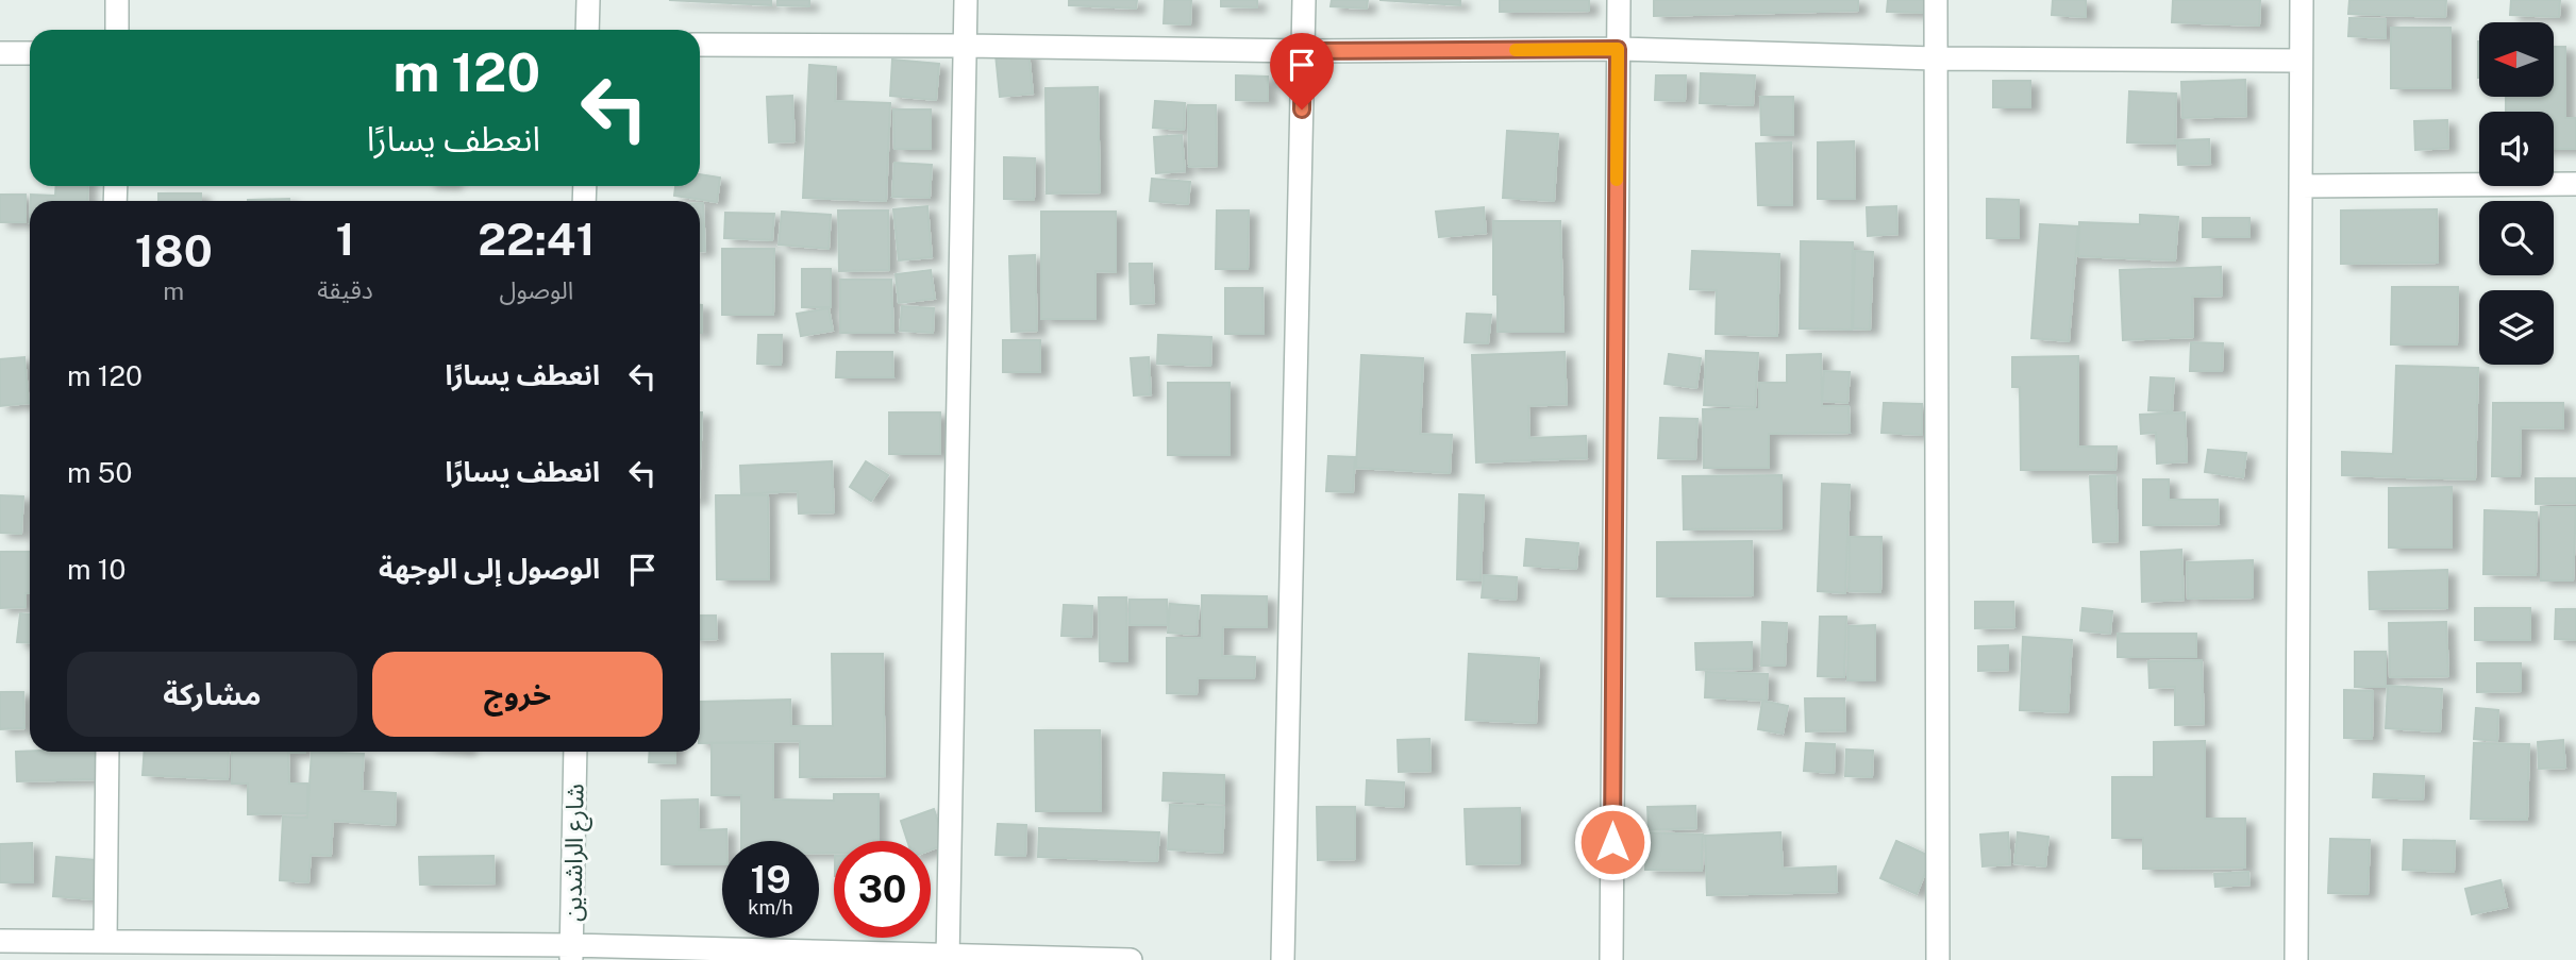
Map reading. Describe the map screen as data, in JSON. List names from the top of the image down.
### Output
{
  "streets": {
    "street": ["شارع الراشدين"]
  },
  "north": "left",
  "page": {
    "turn": ["120 m", "انعطف يسارًا"],
    "eta": [
      "22:41",
      "الوصول",
      "1",
      "دقيقة",
      "180",
      "m"
    ],
    "list": [
      {
        "name": "انعطف يسارًا",
        "value": "120 m"
      },
      {
        "name": "انعطف يسارًا",
        "value": "50 m"
      },
      {
        "name": "الوصول إلى الوجهة",
        "value": "10 m"
      }
    ],
    "buttons": ["خروج", "مشاركة"],
    "speed": "19 km/h",
    "limit": "30"
  }
}
